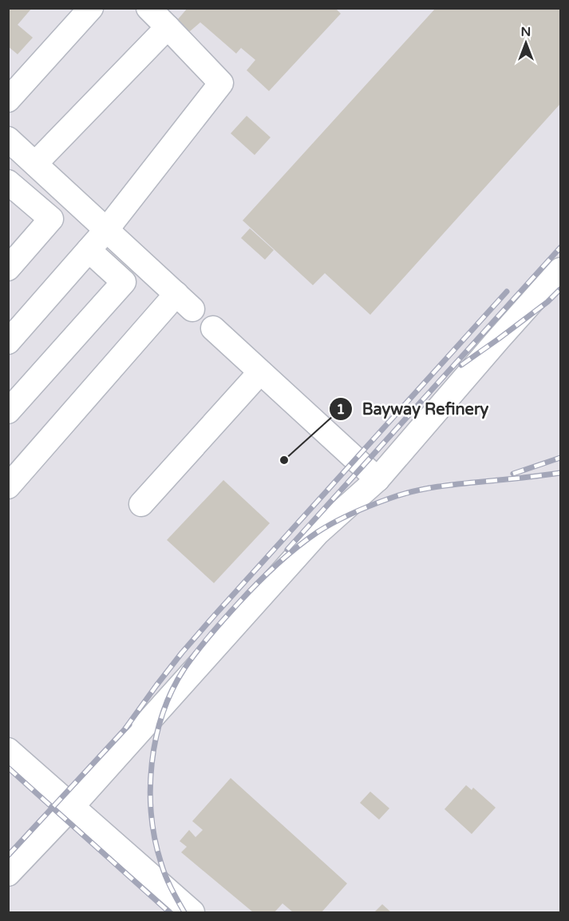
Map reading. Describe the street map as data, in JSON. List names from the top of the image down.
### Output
{
  "places": ["Bayway Refinery"],
  "north": "top"
}
